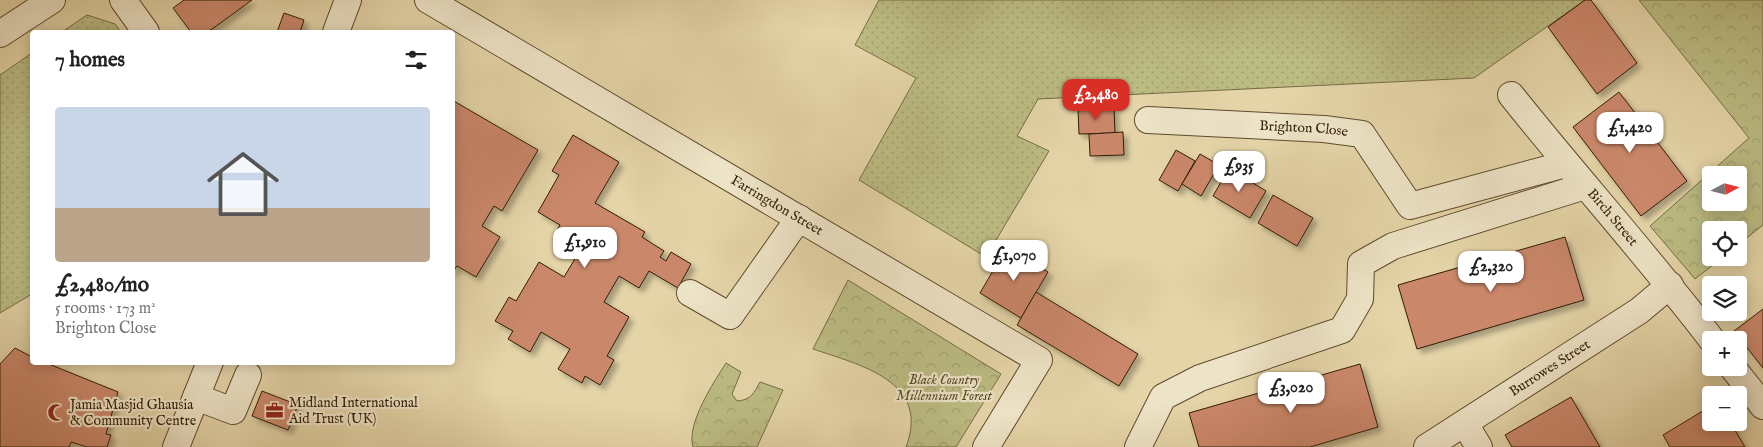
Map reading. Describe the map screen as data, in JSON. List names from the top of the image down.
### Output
{
  "streets": {
    "street": [
      "Brighton Close",
      "Farringdon Street",
      "Birch Street",
      "Burrowes Street"
    ]
  },
  "crossings": [
    ["Brighton Close", "Birch Street"],
    ["Birch Street", "Burrowes Street"]
  ],
  "parks": ["Black Country Millennium Forest"],
  "places": {
    "office": ["Midland International Aid Trust (UK)"],
    "mosque": ["Jamia Masjid Ghausia & Community Centre"]
  },
  "north": "right",
  "page": {
    "heading": "7 homes",
    "price": [
      "£2,480",
      "£1,420",
      "£935",
      "£1,910",
      "£1,070",
      "£2,320",
      "£3,020"
    ],
    "list": [
      {
        "name": "£2,480/mo",
        "note": "5 rooms · 173 m² · Brighton Close"
      }
    ],
    "map_buttons": ["+", "−"]
  }
}
